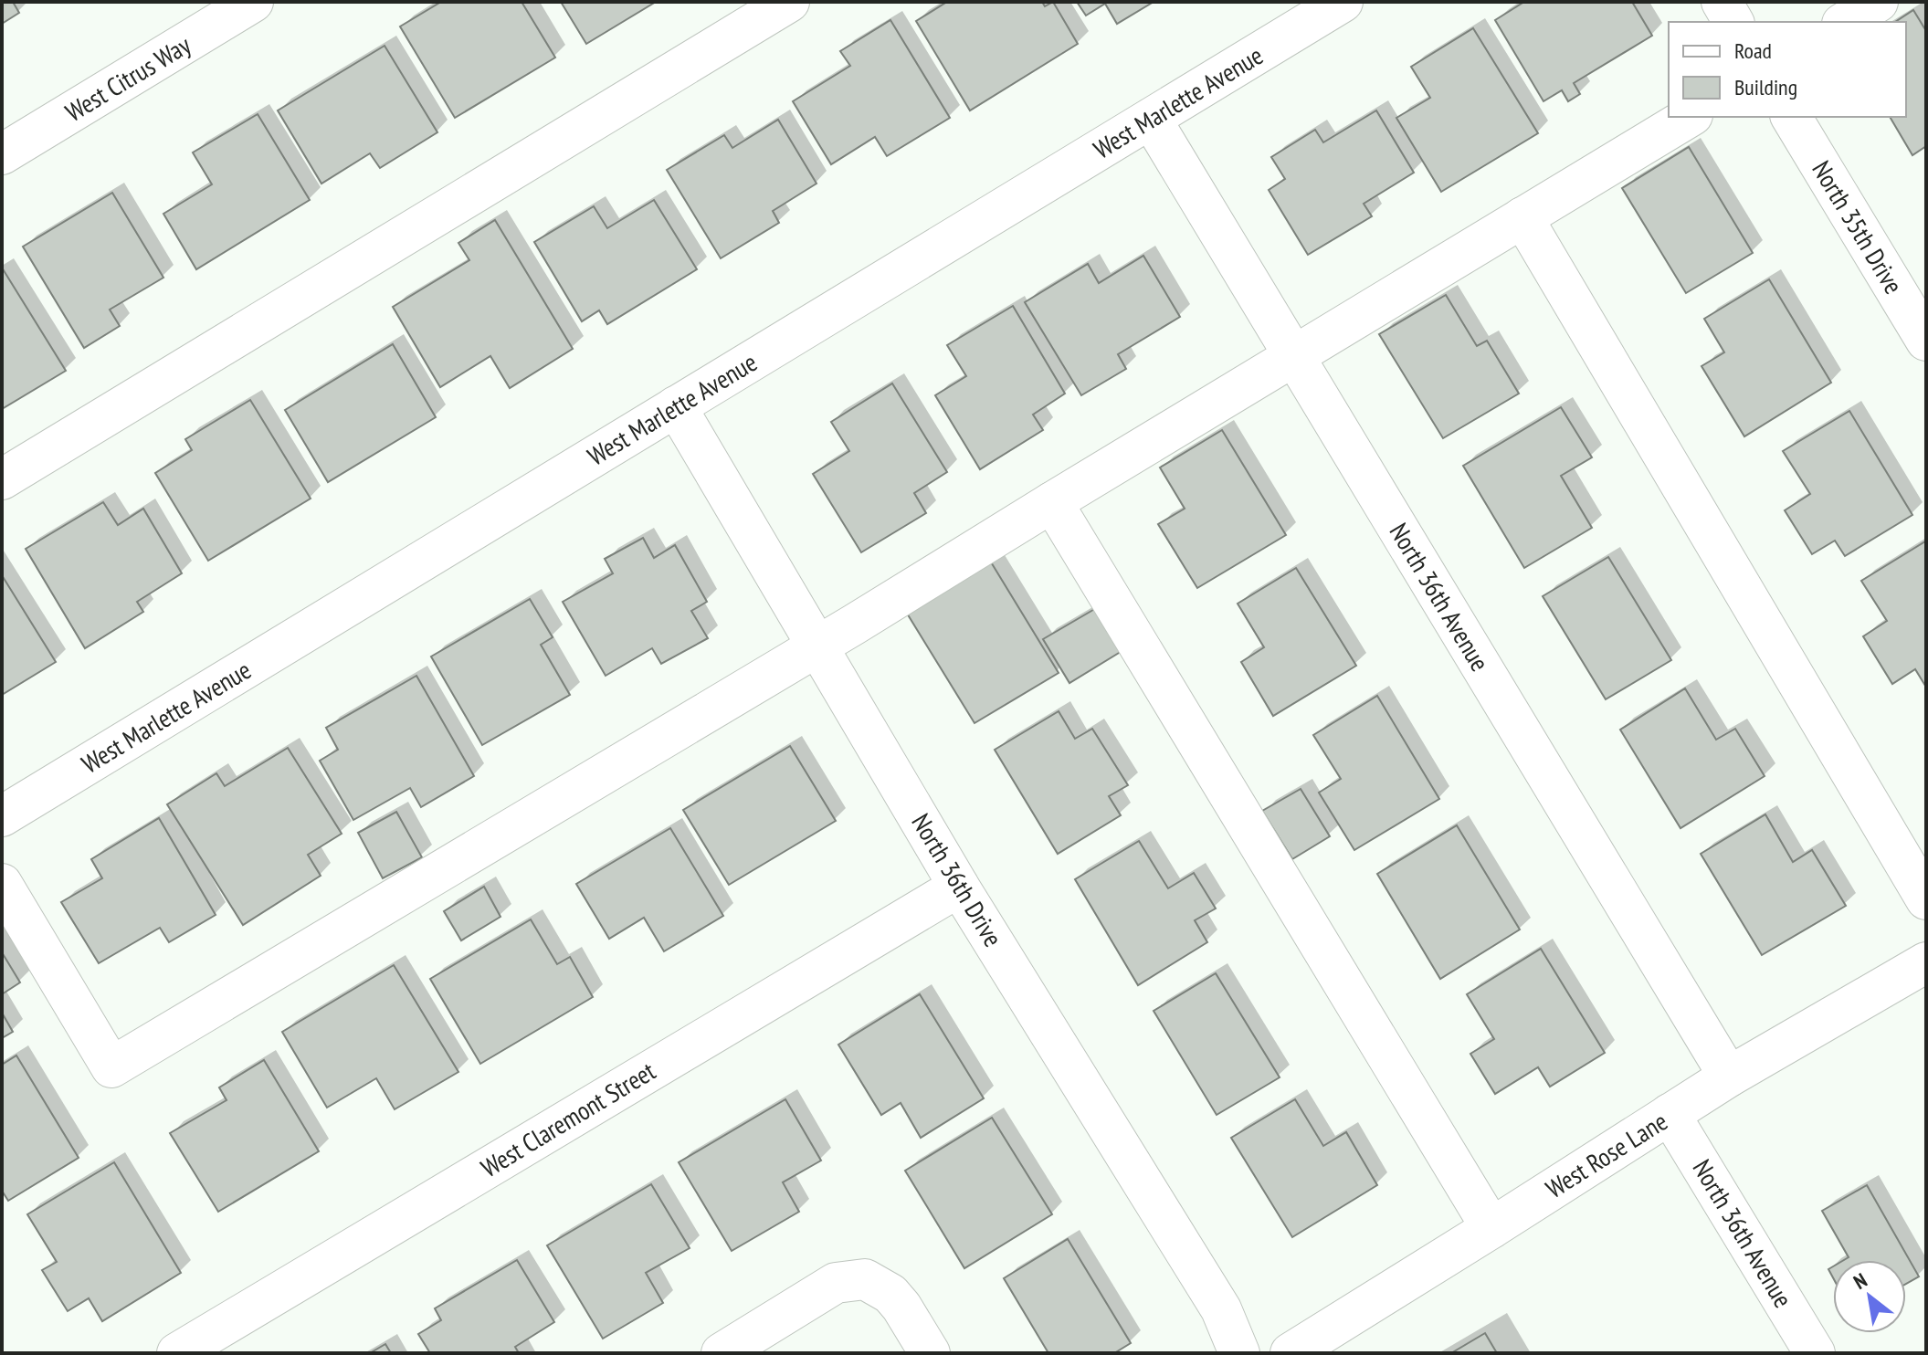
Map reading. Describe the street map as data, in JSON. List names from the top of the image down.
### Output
{
  "streets": {
    "street": [
      "West Citrus Way",
      "West Marlette Avenue",
      "North 35th Drive",
      "North 36th Avenue",
      "North 36th Drive",
      "West Claremont Street",
      "West Rose Lane"
    ]
  },
  "crossings": [
    ["West Marlette Avenue", "North 36th Avenue"],
    ["West Marlette Avenue", "North 36th Drive"],
    ["North 36th Avenue", "West Rose Lane"],
    ["North 36th Drive", "West Claremont Street"]
  ],
  "legend": ["Road", "Building"],
  "north": "top left"
}
